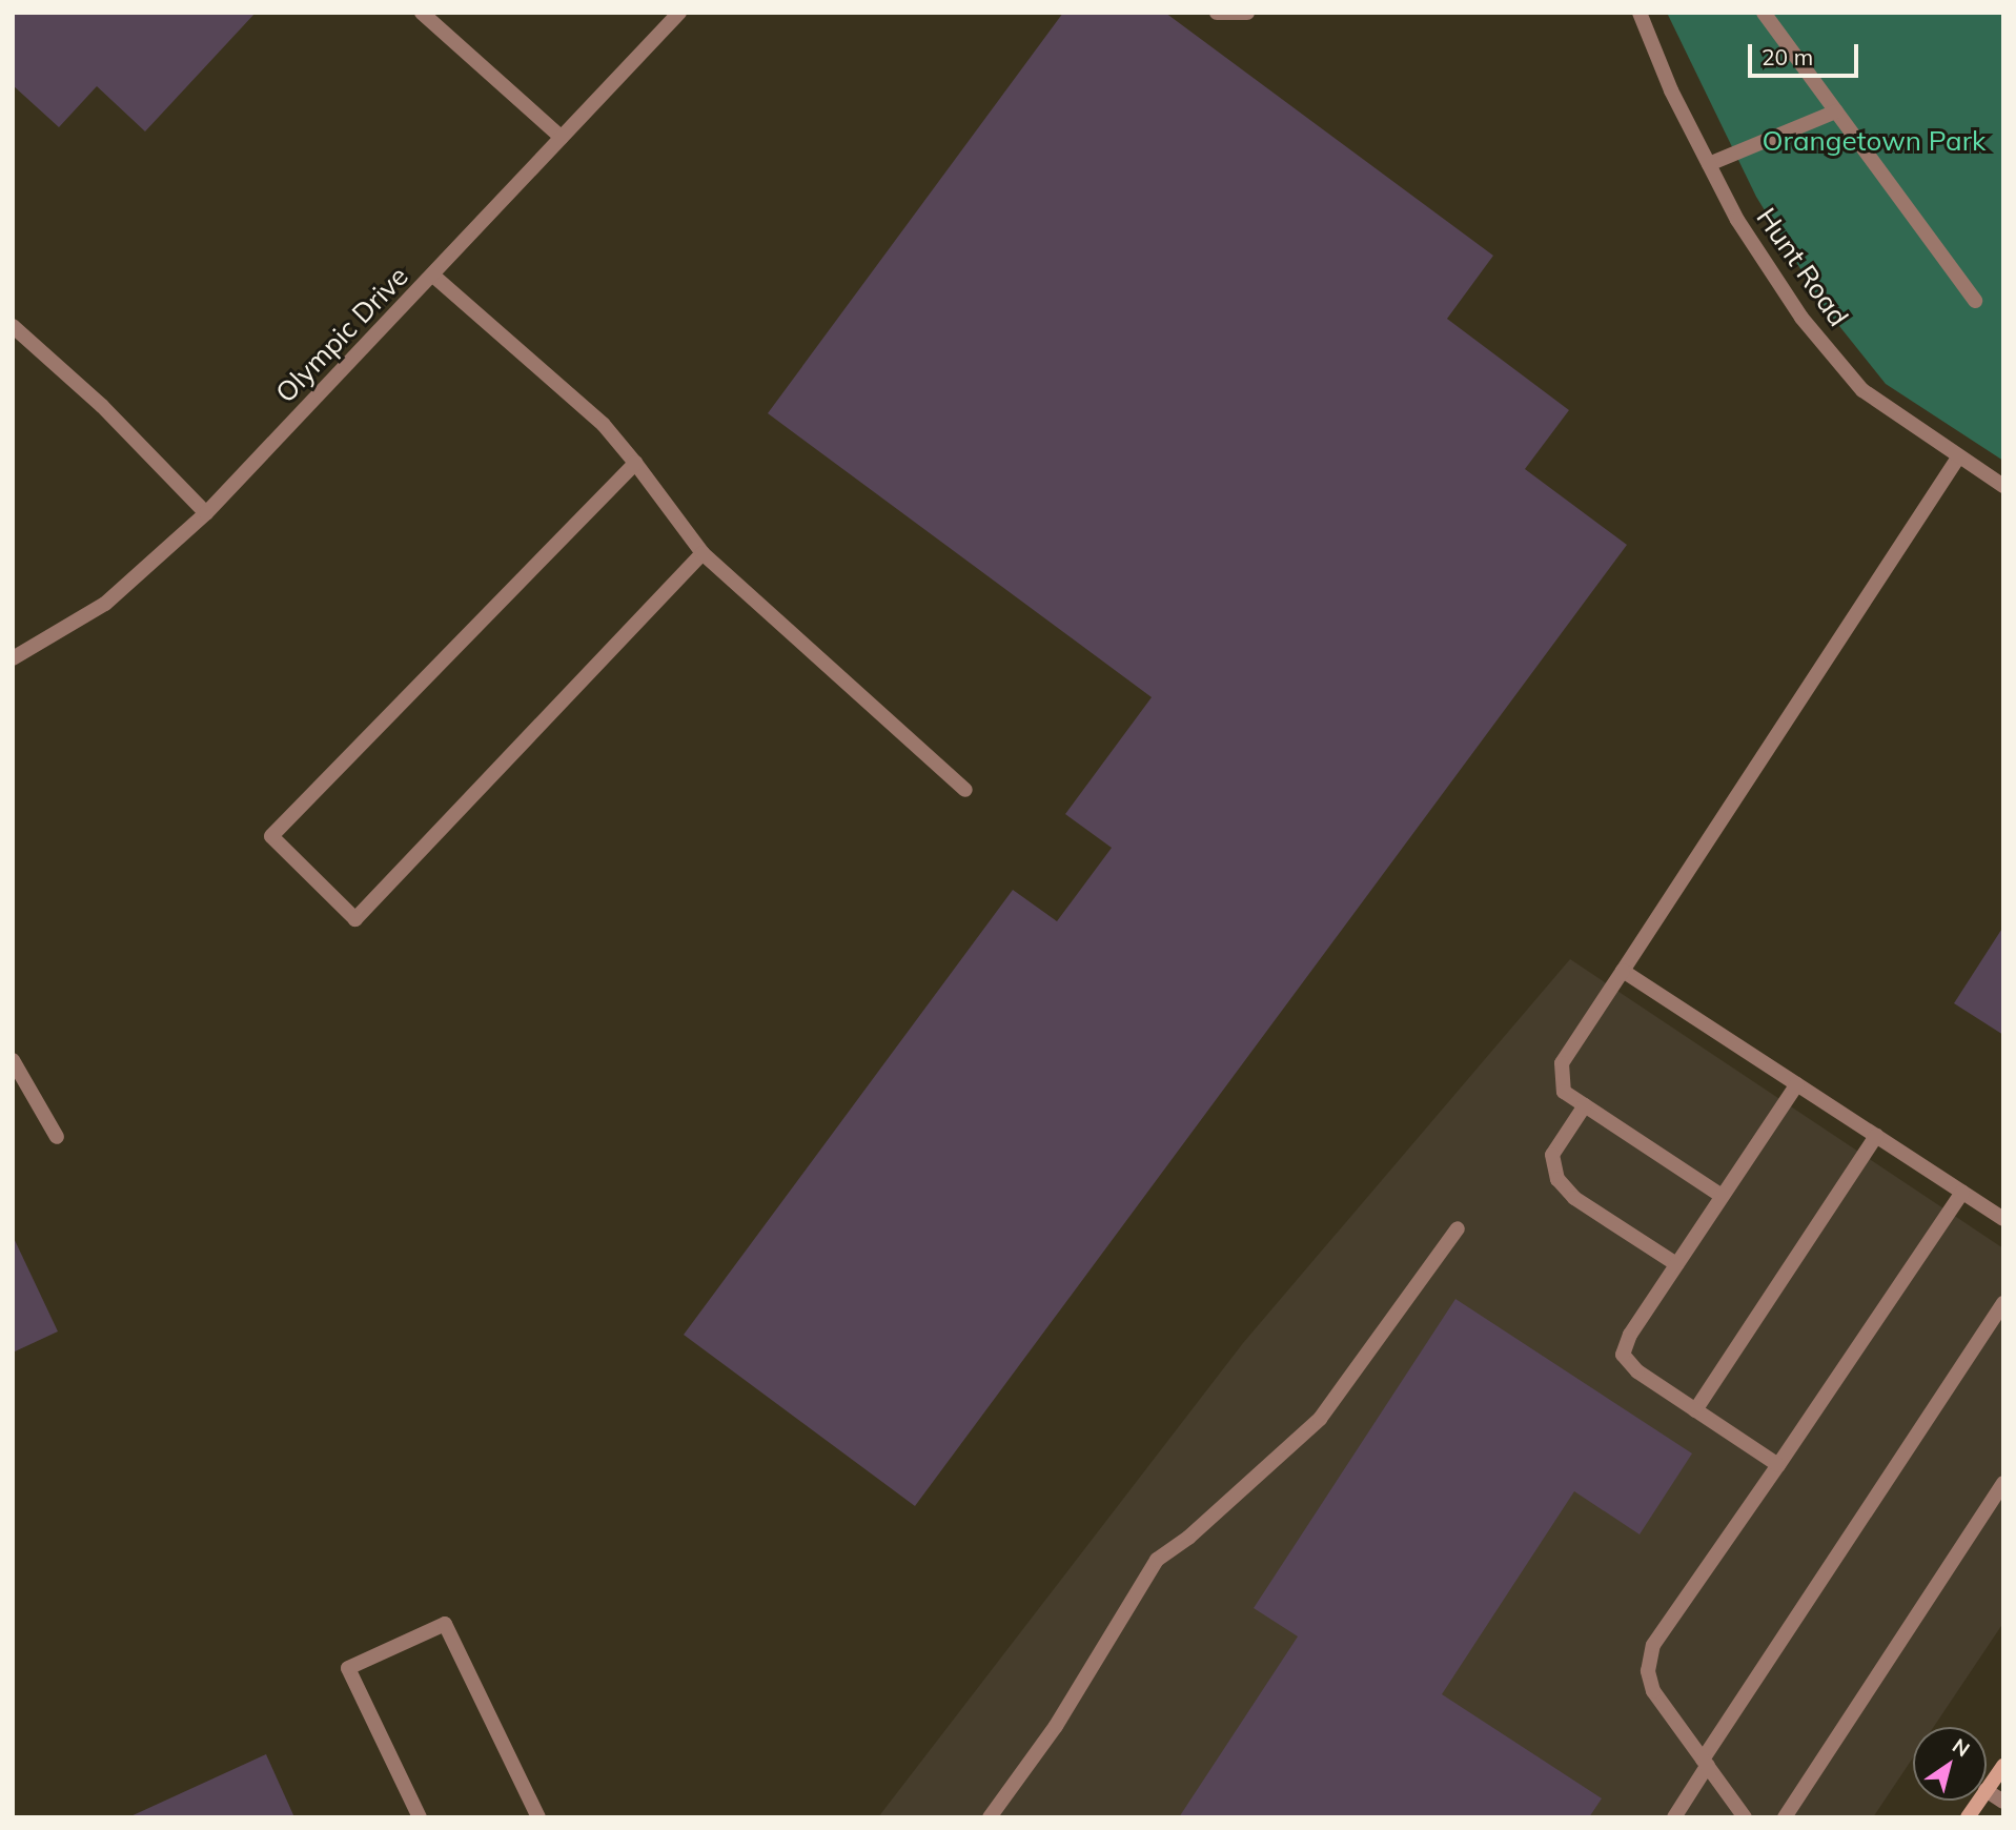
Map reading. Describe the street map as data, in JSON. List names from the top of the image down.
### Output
{
  "streets": {
    "street": ["Hunt Road", "Olympic Drive"]
  },
  "parks": ["Orangetown Park"],
  "scale_bar": "20 m",
  "north": "top right"
}
